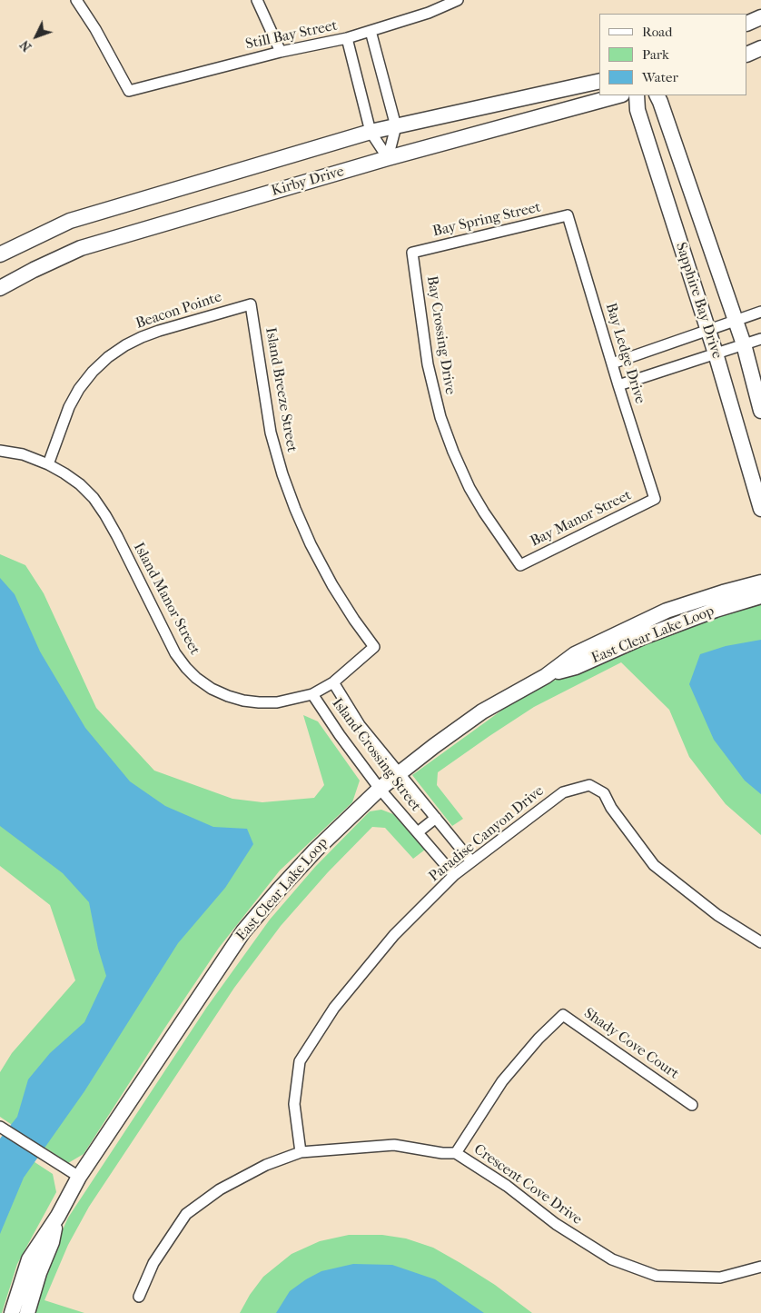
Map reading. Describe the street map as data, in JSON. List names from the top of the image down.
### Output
{
  "streets": {
    "street": [
      "Still Bay Street",
      "Kirby Drive",
      "Bay Spring Street",
      "Sapphire Bay Drive",
      "Beacon Pointe",
      "Bay Crossing Drive",
      "Bay Ledge Drive",
      "Island Breeze Street",
      "Bay Manor Street",
      "Island Manor Street",
      "East Clear Lake Loop",
      "Island Crossing Street",
      "Paradise Canyon Drive",
      "Shady Cove Court",
      "Crescent Cove Drive"
    ]
  },
  "crossings": [
    ["Bay Spring Street", "Bay Crossing Drive"],
    ["Bay Spring Street", "Bay Ledge Drive"],
    ["Beacon Pointe", "Island Breeze Street"],
    ["Beacon Pointe", "Island Manor Street"],
    ["Bay Crossing Drive", "Bay Manor Street"],
    ["Bay Ledge Drive", "Bay Manor Street"],
    ["Island Breeze Street", "Island Manor Street"],
    ["Island Manor Street", "Island Crossing Street"],
    ["East Clear Lake Loop", "Island Crossing Street"],
    ["Island Crossing Street", "Paradise Canyon Drive"],
    ["Paradise Canyon Drive", "Crescent Cove Drive"],
    ["Shady Cove Court", "Crescent Cove Drive"]
  ],
  "legend": ["Road", "Park", "Water"],
  "north": "bottom left"
}
